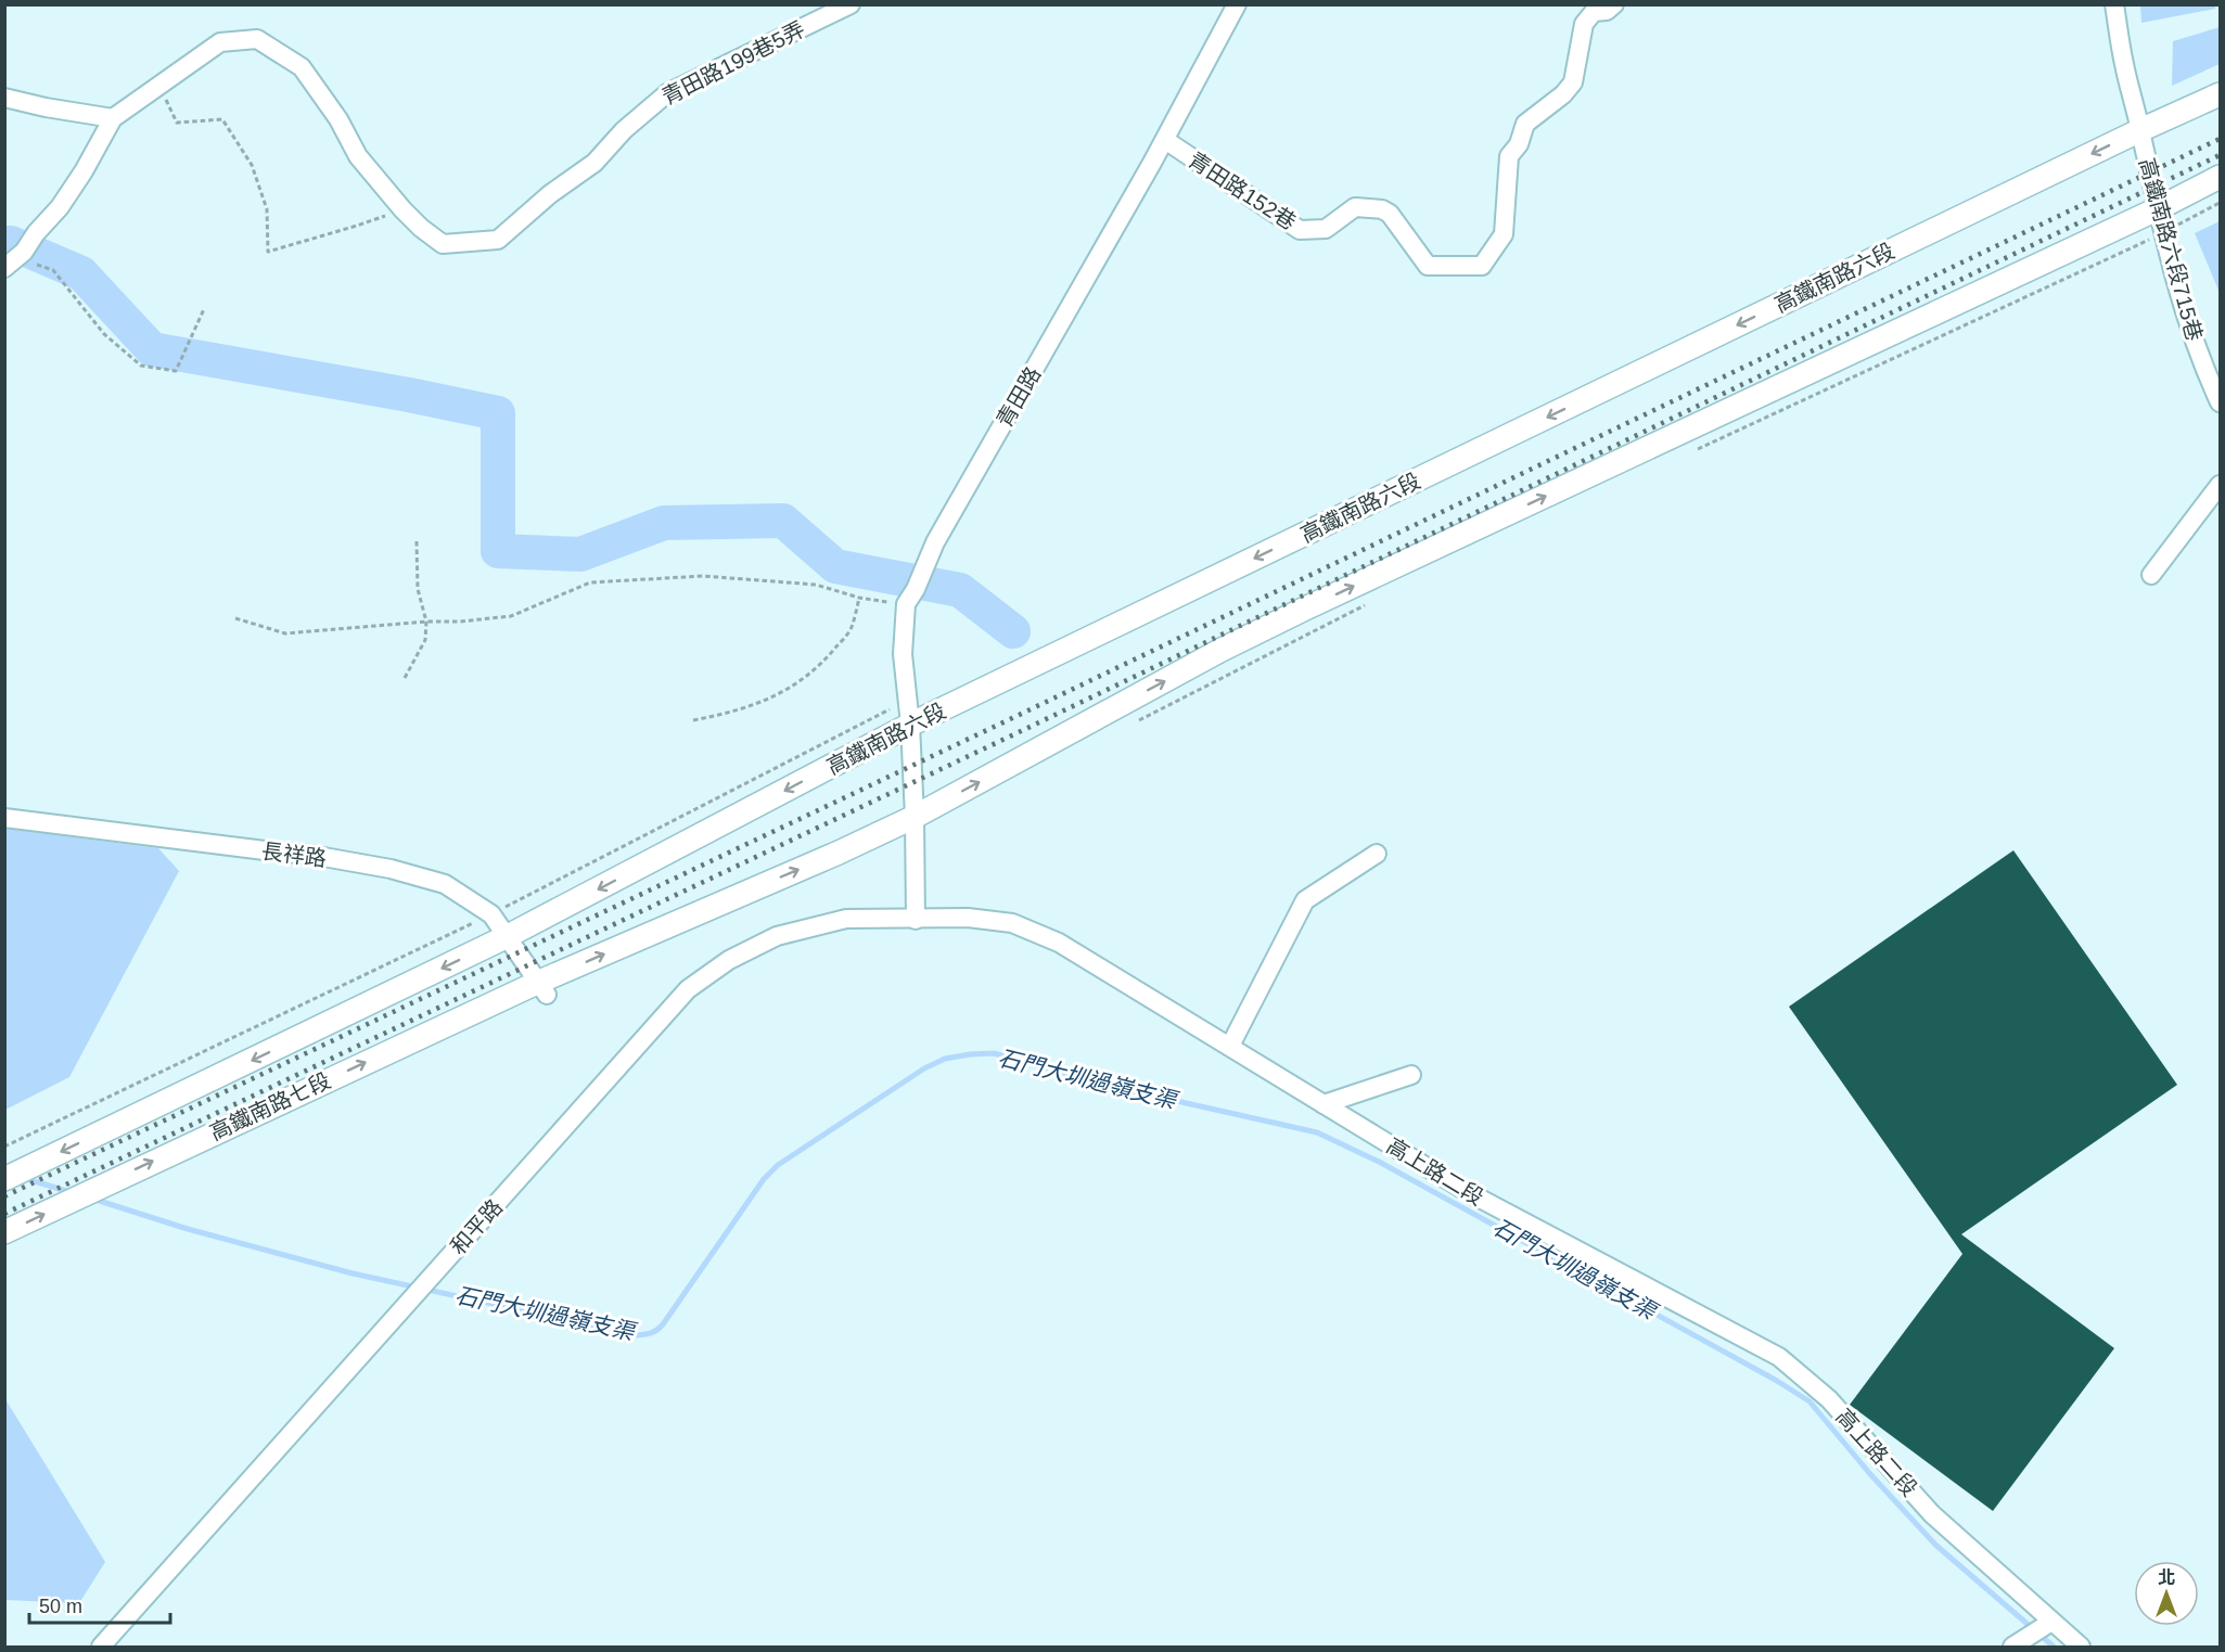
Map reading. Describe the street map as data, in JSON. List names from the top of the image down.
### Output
{
  "streets": {
    "main road": ["高鐵南路六段", "高鐵南路七段"],
    "street": [
      "青田路199巷5弄",
      "青田路152巷",
      "高鐵南路六段715巷",
      "青田路",
      "長祥路",
      "高上路二段",
      "和平路"
    ]
  },
  "crossings": [
    ["青田路152巷", "青田路"],
    ["高鐵南路六段715巷", "高鐵南路六段"],
    ["高鐵南路六段", "青田路"],
    ["高鐵南路六段", "長祥路"],
    ["長祥路", "高鐵南路七段"],
    ["高上路二段", "和平路"]
  ],
  "water": ["石門大圳過嶺支渠"],
  "scale_bar": "50 m",
  "north": "top"
}
